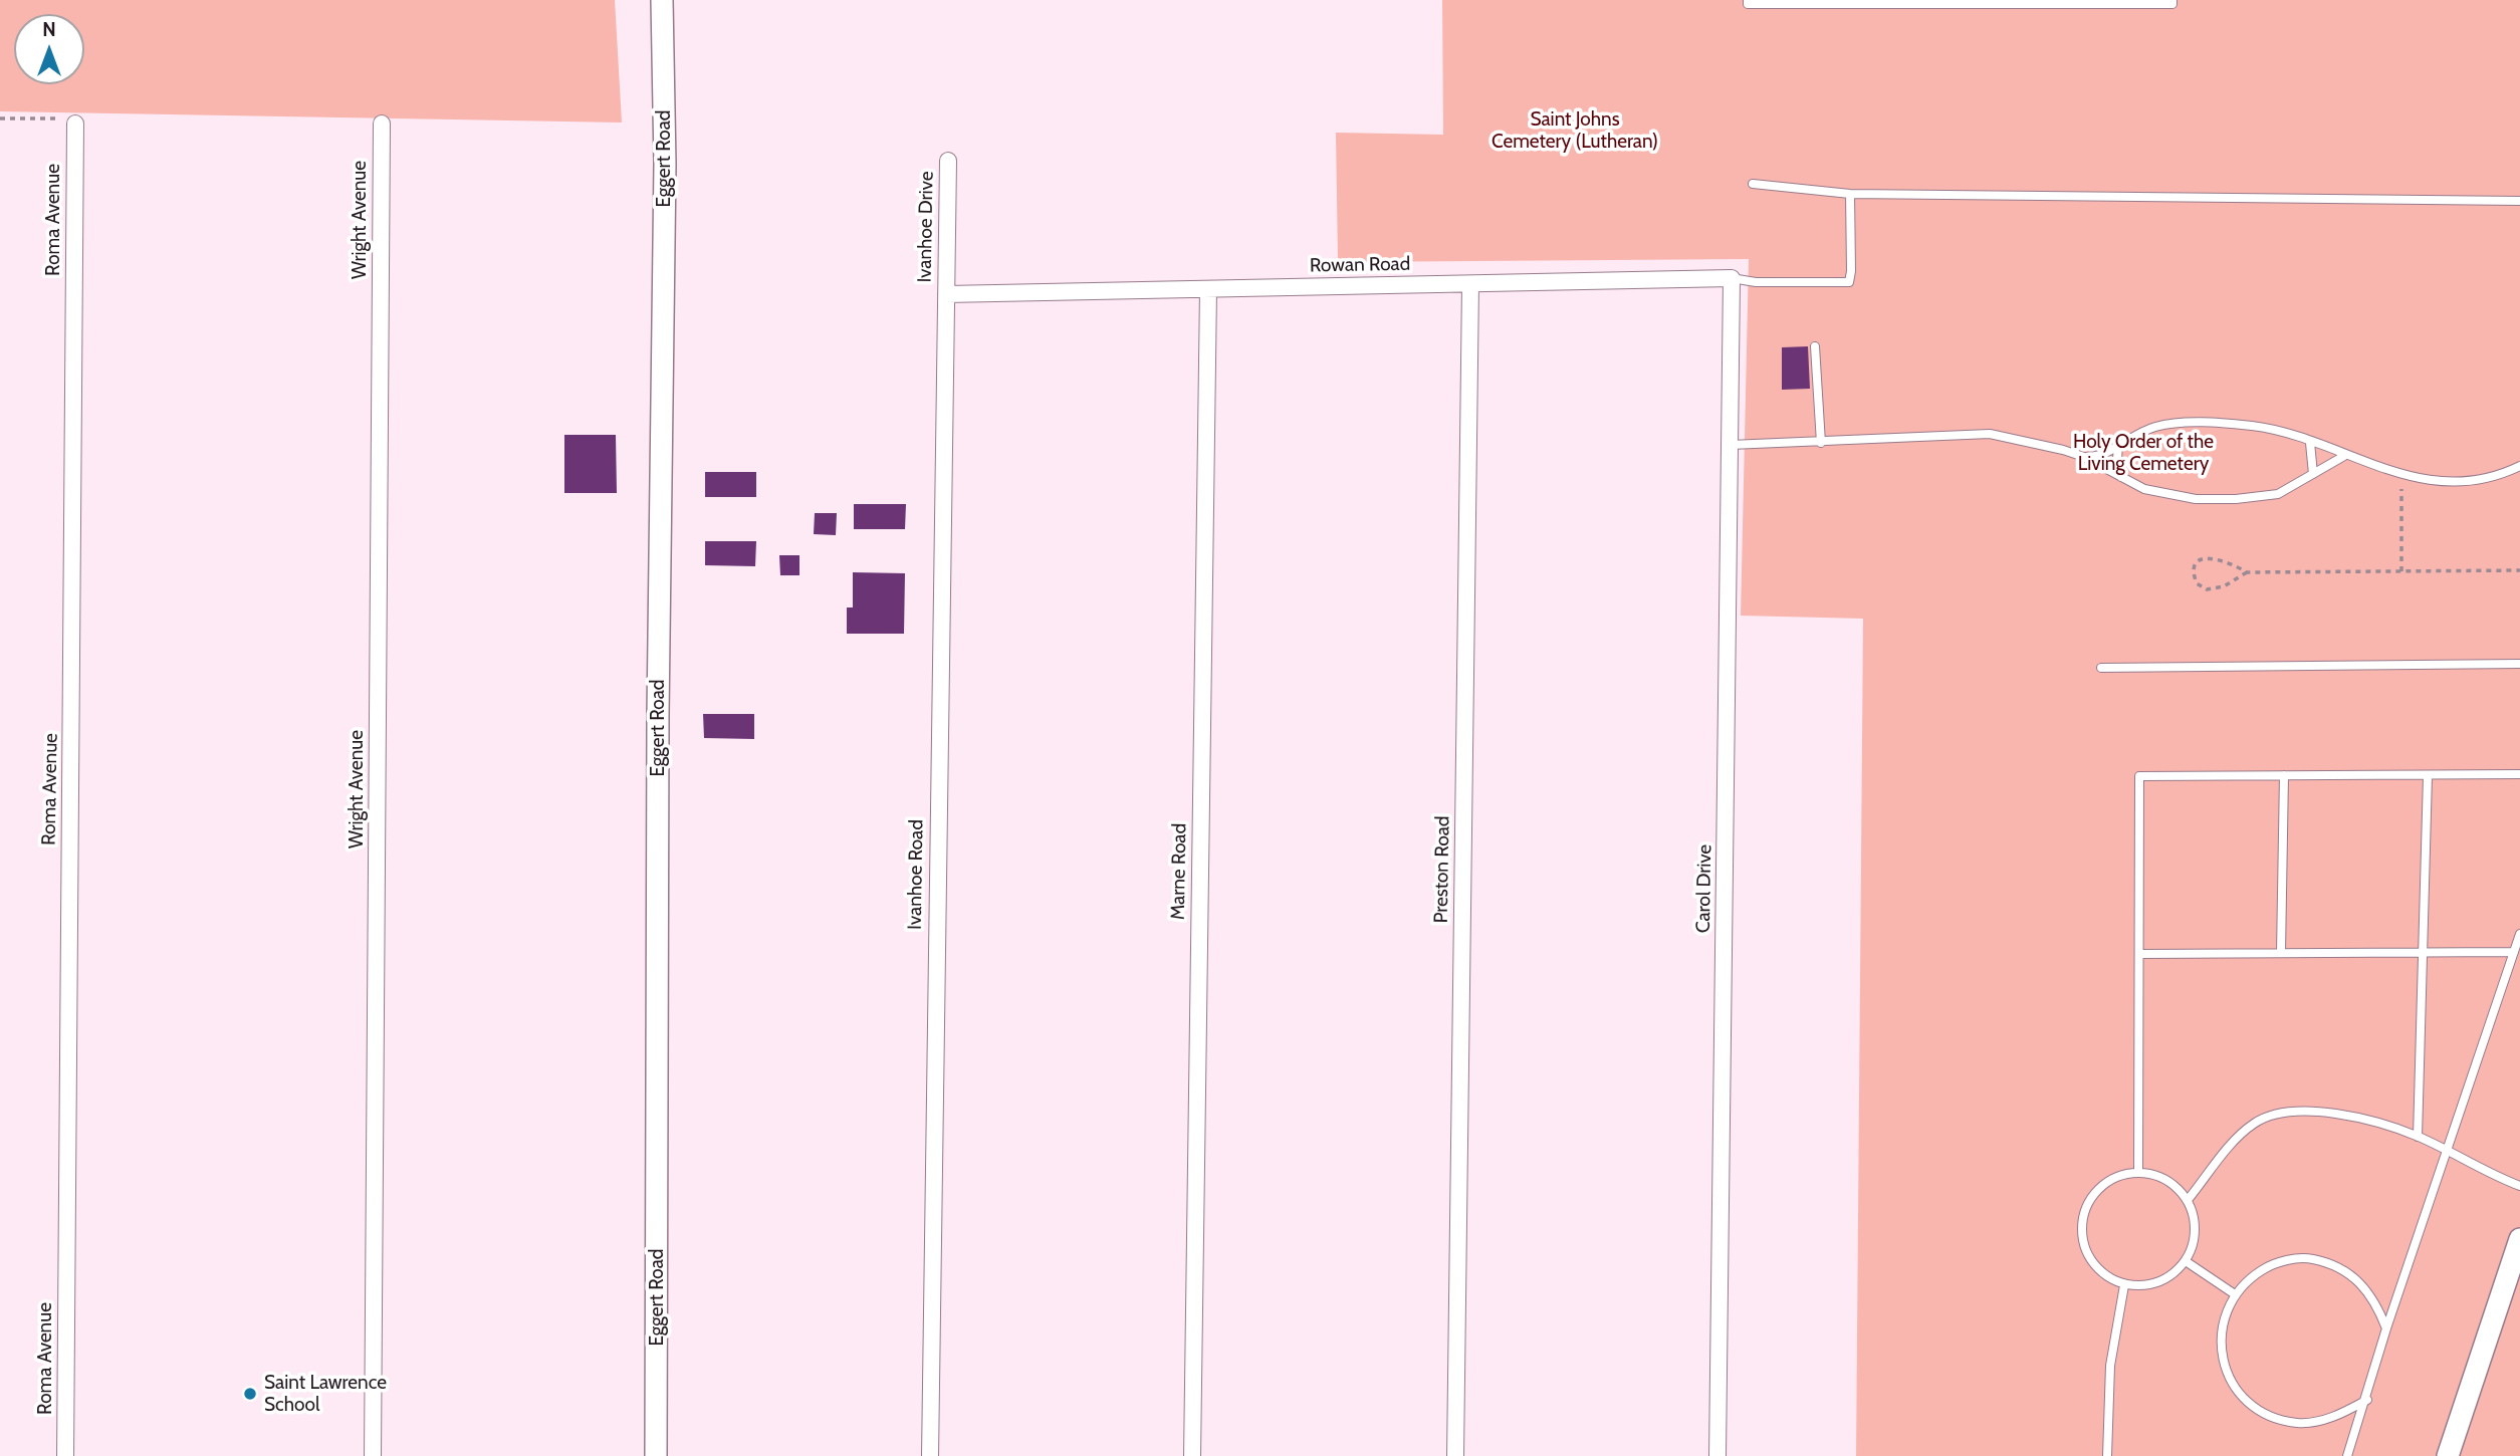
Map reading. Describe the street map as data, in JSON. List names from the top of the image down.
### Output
{
  "streets": {
    "street": [
      "Eggert Road",
      "Roma Avenue",
      "Wright Avenue",
      "Ivanhoe Drive",
      "Rowan Road",
      "Preston Road",
      "Marne Road",
      "Ivanhoe Road",
      "Carol Drive"
    ]
  },
  "crossings": [
    ["Ivanhoe Drive", "Rowan Road"],
    ["Ivanhoe Drive", "Ivanhoe Road"],
    ["Rowan Road", "Preston Road"],
    ["Rowan Road", "Marne Road"],
    ["Rowan Road", "Ivanhoe Road"],
    ["Rowan Road", "Carol Drive"]
  ],
  "parks": ["Saint Johns Cemetery (Lutheran)", "Holy Order of the Living Cemetery"],
  "places": ["Saint Lawrence School"],
  "north": "top"
}
